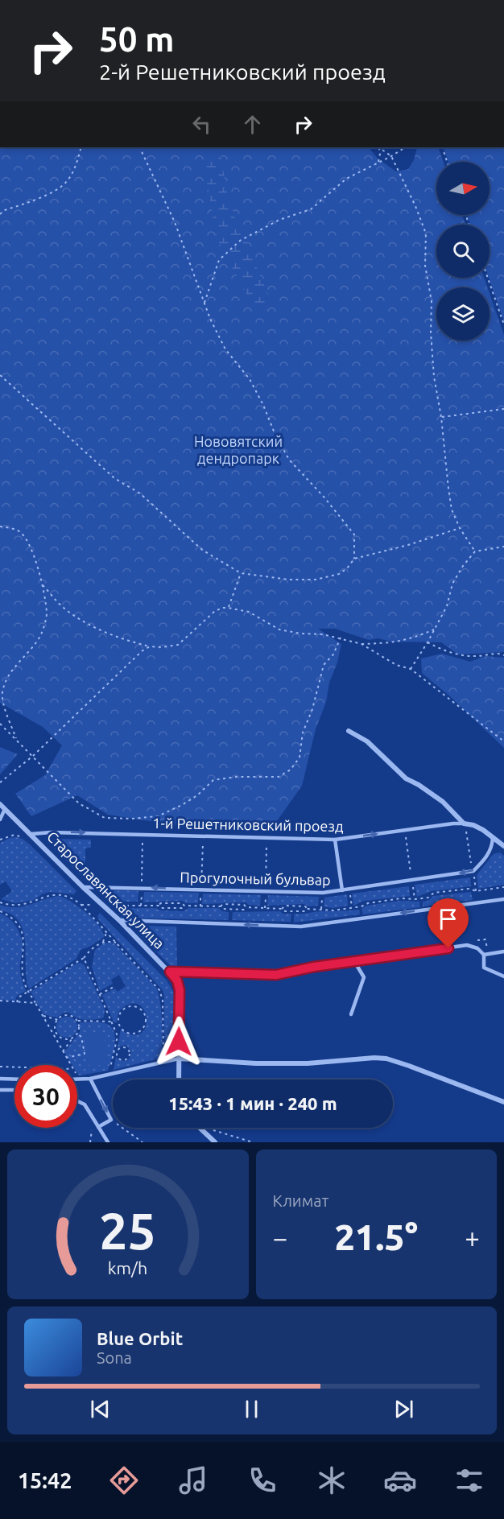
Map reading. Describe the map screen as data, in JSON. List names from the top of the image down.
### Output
{
  "streets": {
    "street": ["Старославянская улица"],
    "lane": ["1-й Решетниковский проезд", "Прогулочный бульвар"]
  },
  "crossings": [
    ["1-й Решетниковский проезд", "Старославянская улица"],
    ["Прогулочный бульвар", "Старославянская улица"]
  ],
  "one_way": ["1-й Решетниковский проезд"],
  "parks": ["Нововятский дендропарк"],
  "north": "right",
  "page": {
    "turn": ["50 m", "2-й Решетниковский проезд"],
    "limit": "30",
    "trip": "15:43 · 1 мин · 240 m",
    "tile": "Климат",
    "heat": ["−", "21.5°", "+"],
    "song": ["Blue Orbit", "Sona"],
    "tabs": "15:42",
    "gauge": ["25", "km/h"]
  }
}
